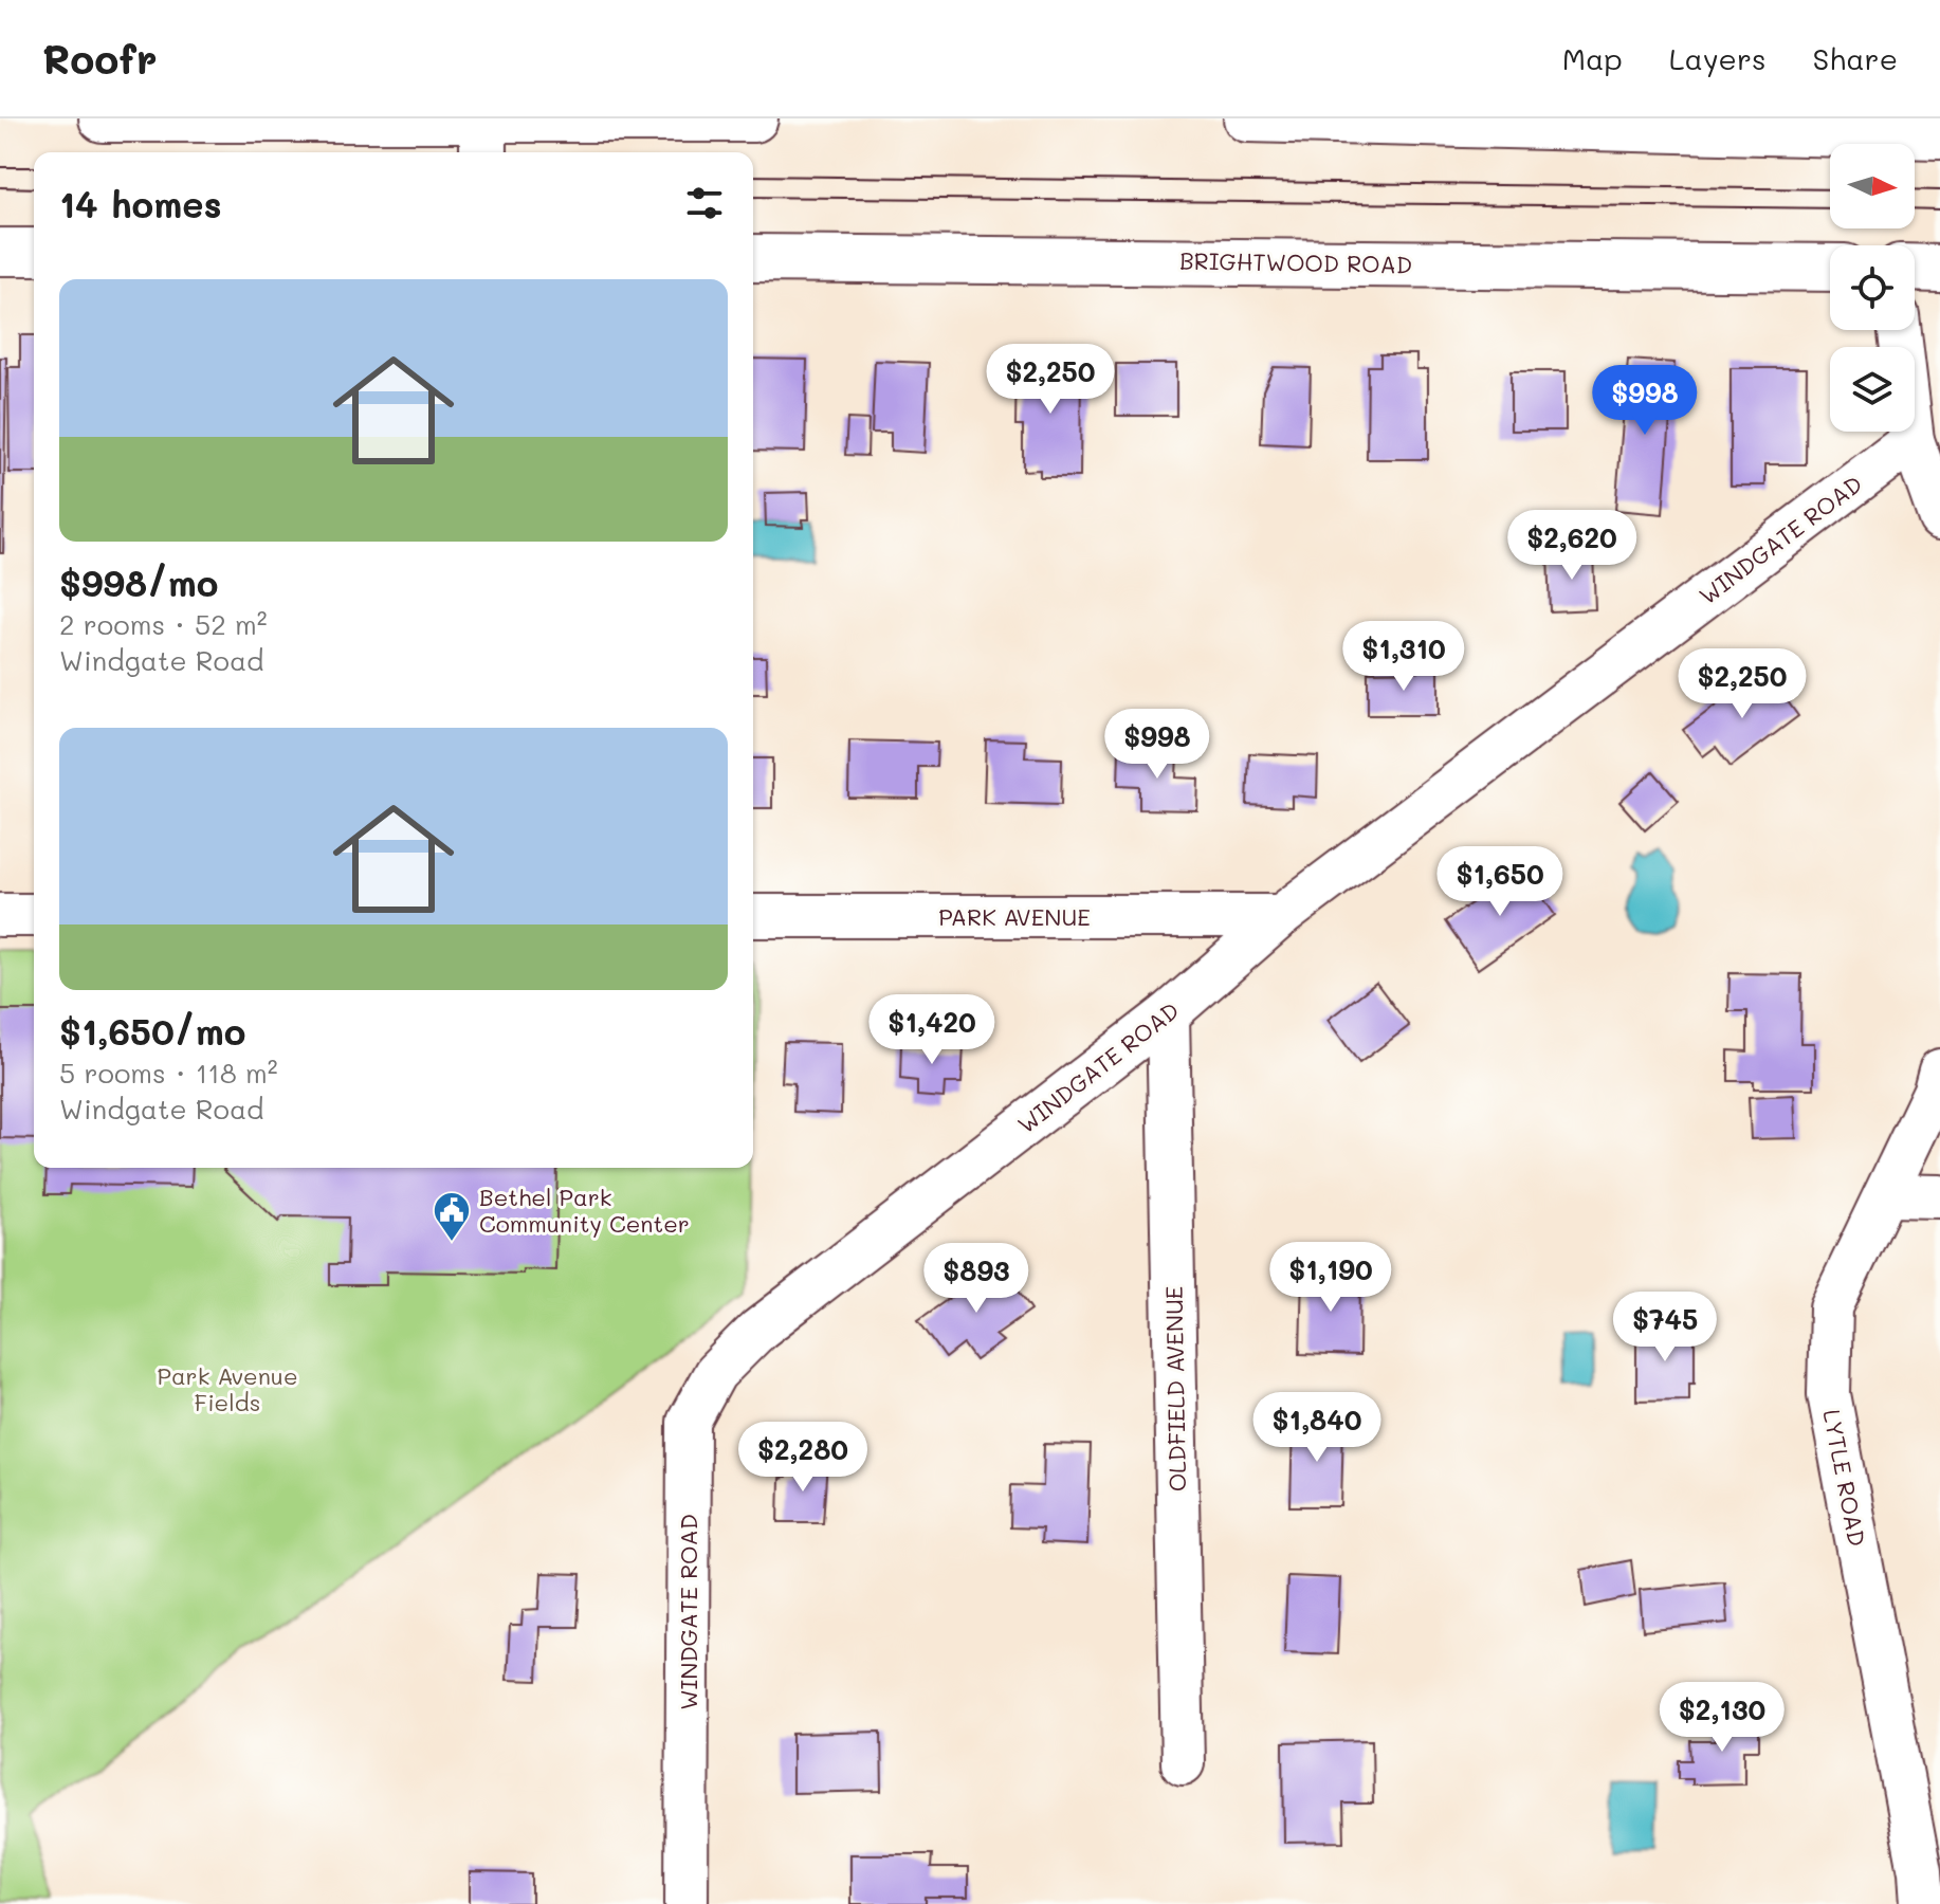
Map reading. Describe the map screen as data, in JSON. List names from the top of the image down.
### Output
{
  "streets": {
    "street": [
      "BRIGHTWOOD ROAD",
      "WINDGATE ROAD",
      "PARK AVENUE",
      "OLDFIELD AVENUE",
      "LYTLE ROAD"
    ]
  },
  "crossings": [
    ["WINDGATE ROAD", "PARK AVENUE"],
    ["WINDGATE ROAD", "OLDFIELD AVENUE"]
  ],
  "parks": ["Park Avenue Fields"],
  "places": {
    "public building": ["Bethel Park Community Center"]
  },
  "north": "right",
  "page": {
    "header": "Roofr",
    "nav": ["Map", "Layers", "Share"],
    "heading": "14 homes",
    "list": [
      {
        "name": "$998/mo",
        "note": "2 rooms · 52 m² · Windgate Road"
      },
      {
        "name": "$1,650/mo",
        "note": "5 rooms · 118 m² · Windgate Road"
      }
    ],
    "price": [
      "$2,250",
      "$998",
      "$2,620",
      "$1,310",
      "$2,250",
      "$998",
      "$1,650",
      "$1,420",
      "$1,190",
      "$893",
      "$745",
      "$1,840",
      "$2,280",
      "$2,130"
    ]
  }
}
